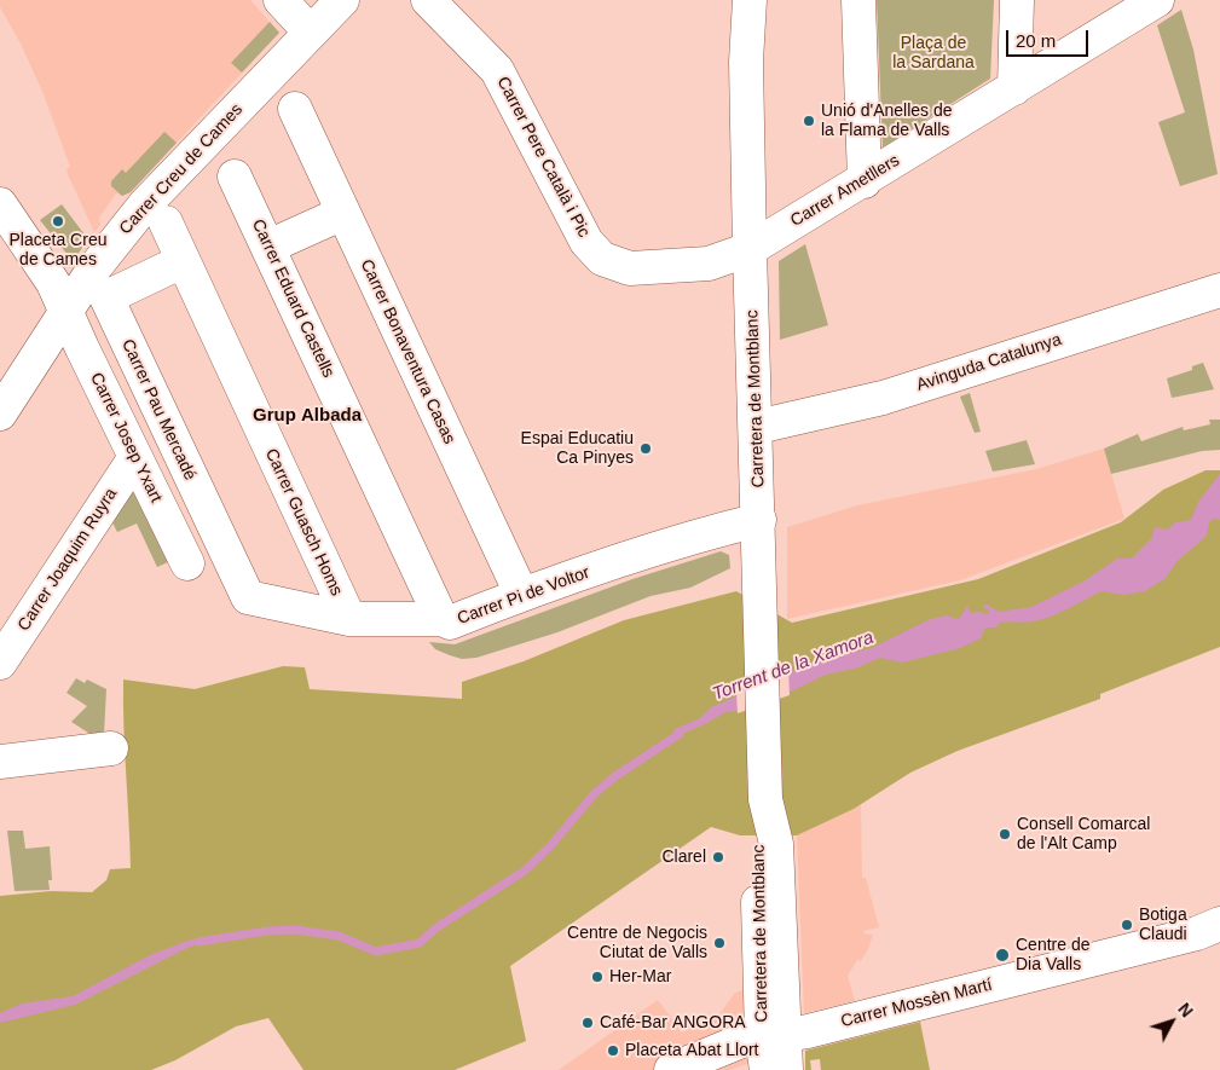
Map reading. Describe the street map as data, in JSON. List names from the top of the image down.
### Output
{
  "streets": {
    "street": [
      "Carrer Pere Català i Pic",
      "Carrer Creu de Cames",
      "Carrer Ametllers",
      "Carrer Eduard Castells",
      "Carrer Bonaventura Casas",
      "Avinguda Catalunya",
      "Carretera de Montblanc",
      "Carrer Pau Mercadé",
      "Carrer Josep Yxart",
      "Carrer Guasch Homs",
      "Carrer Joaquim Ruyra",
      "Carrer Pi de Voltor",
      "Carrer Mossèn Martí"
    ]
  },
  "crossings": [
    ["Carrer Pere Català i Pic", "Carrer Ametllers"],
    ["Carrer Pere Català i Pic", "Carretera de Montblanc"],
    ["Carrer Creu de Cames", "Carrer Josep Yxart"],
    ["Carrer Ametllers", "Carretera de Montblanc"],
    ["Carrer Eduard Castells", "Carrer Pi de Voltor"],
    ["Carrer Bonaventura Casas", "Carrer Pi de Voltor"],
    ["Avinguda Catalunya", "Carretera de Montblanc"],
    ["Carretera de Montblanc", "Carrer Pi de Voltor"],
    ["Carretera de Montblanc", "Carrer Mossèn Martí"],
    ["Carrer Pau Mercadé", "Carrer Guasch Homs"],
    ["Carrer Pau Mercadé", "Carrer Pi de Voltor"],
    ["Carrer Josep Yxart", "Carrer Joaquim Ruyra"],
    ["Carrer Guasch Homs", "Carrer Pi de Voltor"]
  ],
  "districts": ["Grup Albada"],
  "water": ["Torrent de la Xamora"],
  "parks": ["Plaça de la Sardana"],
  "places": [
    "Unió d'Anelles de la Flama de Valls",
    "Placeta Creu de Cames",
    "Espai Educatiu Ca Pinyes",
    "Consell Comarcal de l'Alt Camp",
    "Clarel",
    "Botiga Claudi",
    "Centre de Negocis Ciutat de Valls",
    "Centre de Dia Valls",
    "Her-Mar",
    "Café-Bar ANGORA",
    "Placeta Abat Llort"
  ],
  "scale_bar": "20 m",
  "north": "top right"
}
